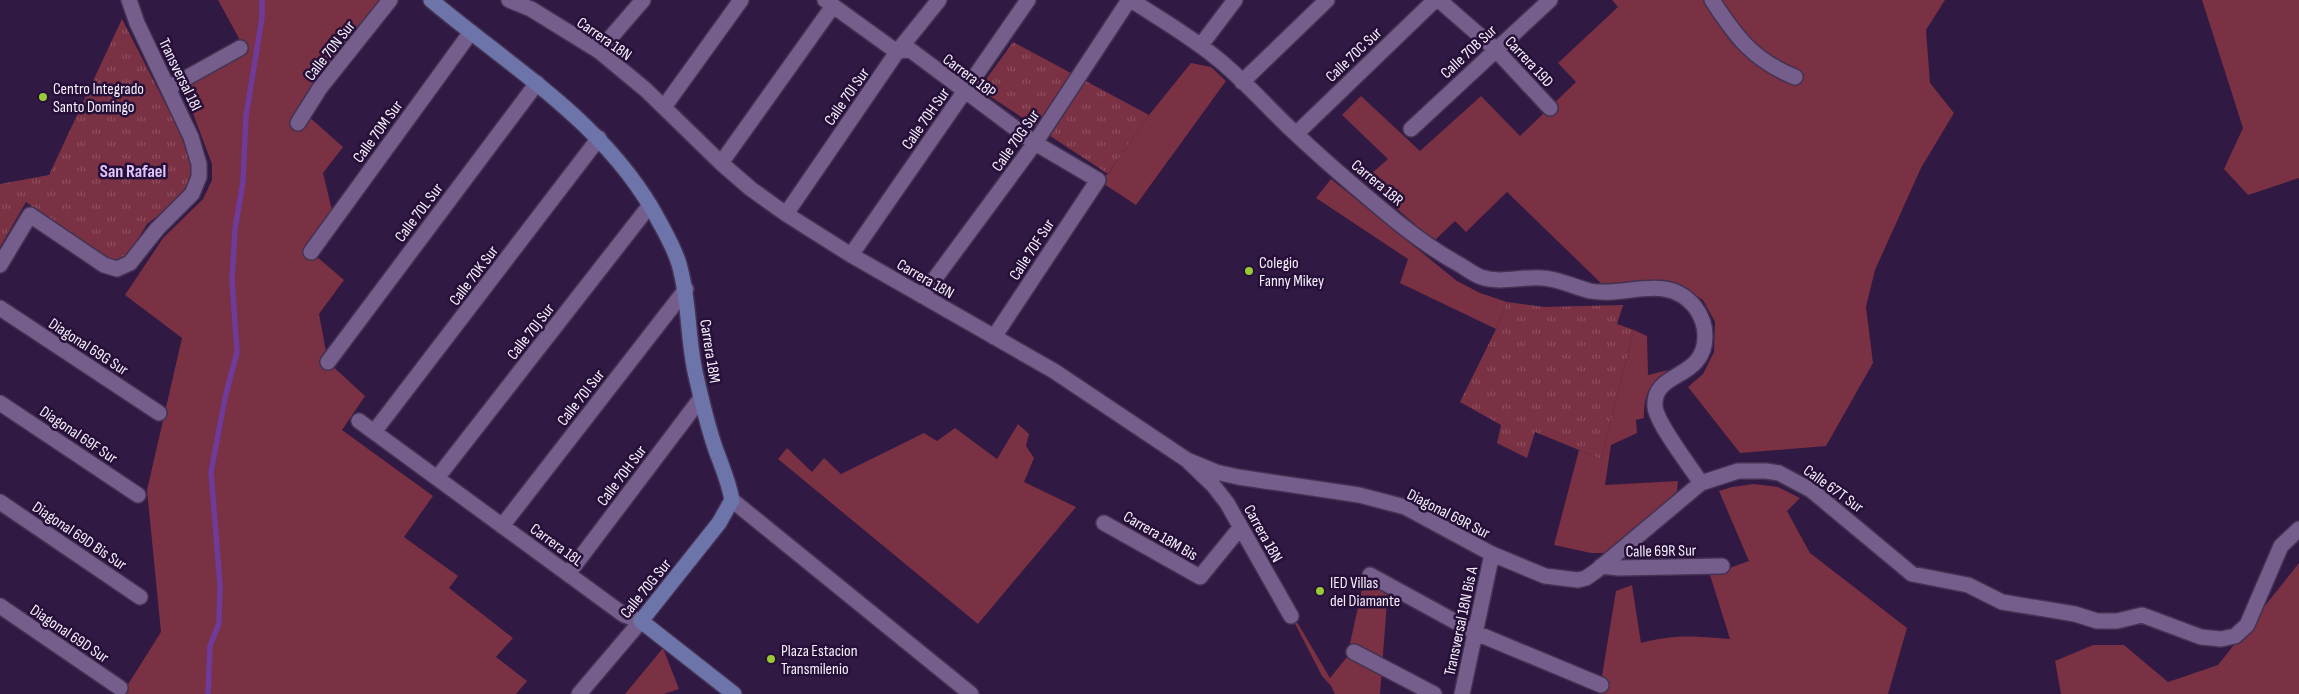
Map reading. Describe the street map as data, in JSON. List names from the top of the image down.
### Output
{
  "streets": {
    "street": [
      "Carrera 18N",
      "Calle 70N Sur",
      "Calle 70B Sur",
      "Calle 70C Sur",
      "Carrera 19D",
      "Transversal 18I",
      "Carrera 18P",
      "Calle 70I Sur",
      "Calle 70H Sur",
      "Calle 70M Sur",
      "Calle 70G Sur",
      "Carrera 18R",
      "Calle 70L Sur",
      "Calle 70F Sur",
      "Calle 70K Sur",
      "Calle 70J Sur",
      "Diagonal 69G Sur",
      "Carrera 18M",
      "Diagonal 69F Sur",
      "Calle 67T Sur",
      "Diagonal 69R Sur",
      "Diagonal 69D Bis Sur",
      "Carrera 18M Bis",
      "Carrera 18L",
      "Calle 69R Sur",
      "Transversal 18N Bis A",
      "Diagonal 69D Sur"
    ]
  },
  "crossings": [
    ["Carrera 18N", "Calle 70I Sur"],
    ["Carrera 18N", "Calle 70H Sur"],
    ["Carrera 18N", "Calle 70G Sur"],
    ["Carrera 18N", "Calle 70F Sur"],
    ["Carrera 18N", "Diagonal 69R Sur"],
    ["Carrera 18N", "Carrera 18M Bis"],
    ["Calle 70B Sur", "Carrera 19D"],
    ["Calle 70C Sur", "Carrera 18R"],
    ["Carrera 18P", "Calle 70I Sur"],
    ["Carrera 18P", "Calle 70H Sur"],
    ["Carrera 18P", "Calle 70G Sur"],
    ["Carrera 18P", "Calle 70F Sur"],
    ["Calle 70I Sur", "Carrera 18M"],
    ["Calle 70I Sur", "Carrera 18L"],
    ["Calle 70H Sur", "Carrera 18M"],
    ["Calle 70H Sur", "Carrera 18L"],
    ["Calle 70M Sur", "Carrera 18M"],
    ["Calle 70G Sur", "Carrera 18R"],
    ["Calle 70G Sur", "Carrera 18M"],
    ["Calle 70G Sur", "Carrera 18L"],
    ["Carrera 18R", "Calle 67T Sur"],
    ["Calle 70L Sur", "Carrera 18M"],
    ["Calle 70K Sur", "Carrera 18M"],
    ["Calle 70K Sur", "Carrera 18L"],
    ["Calle 70J Sur", "Carrera 18M"],
    ["Calle 70J Sur", "Carrera 18L"],
    ["Calle 67T Sur", "Diagonal 69R Sur"],
    ["Calle 67T Sur", "Calle 69R Sur"],
    ["Diagonal 69R Sur", "Calle 69R Sur"],
    ["Diagonal 69R Sur", "Transversal 18N Bis A"]
  ],
  "districts": ["San Rafael"],
  "places": [
    "Centro Integrado Santo Domingo",
    "Colegio Fanny Mikey",
    "IED Villas del Diamante",
    "Plaza Estacion Transmilenio"
  ]
}
